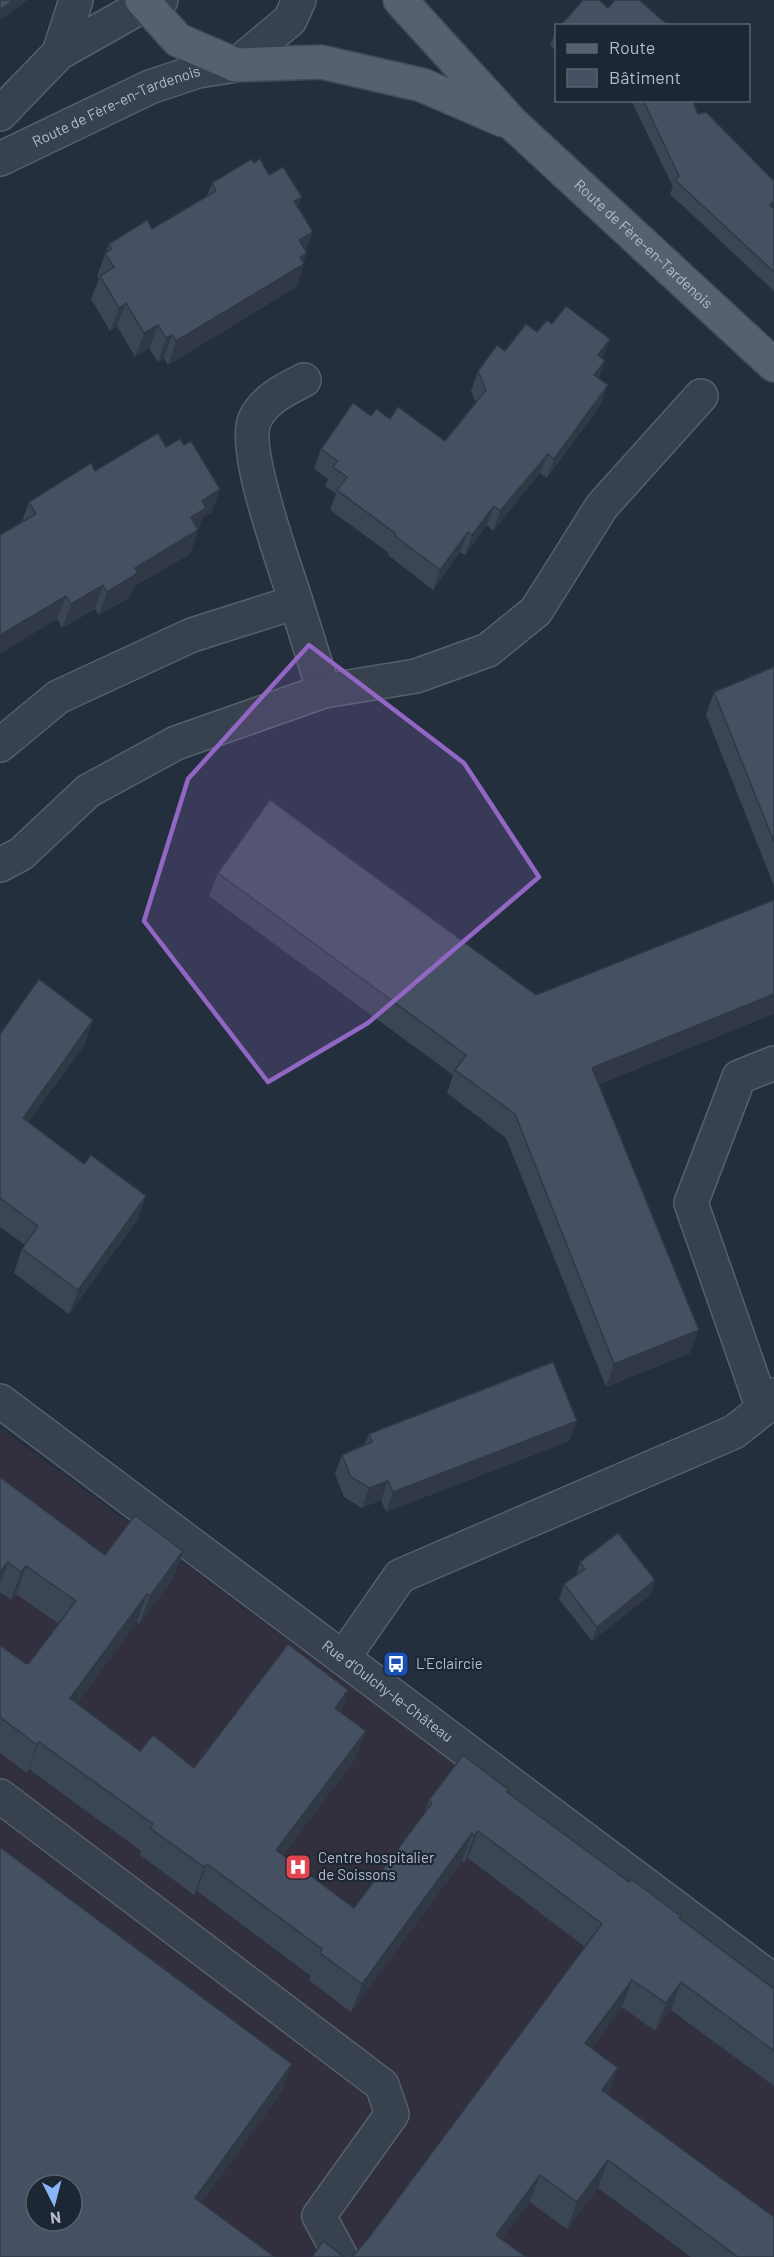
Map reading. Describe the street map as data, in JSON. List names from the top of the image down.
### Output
{
  "streets": {
    "main road": ["Route de Fère-en-Tardenois"],
    "street": ["Rue d'Oulchy-le-Château"]
  },
  "places": {
    "bus stop": ["L'Eclaircie"],
    "hospital": ["Centre hospitalier de Soissons"]
  },
  "legend": ["Route", "Bâtiment"],
  "north": "bottom"
}
